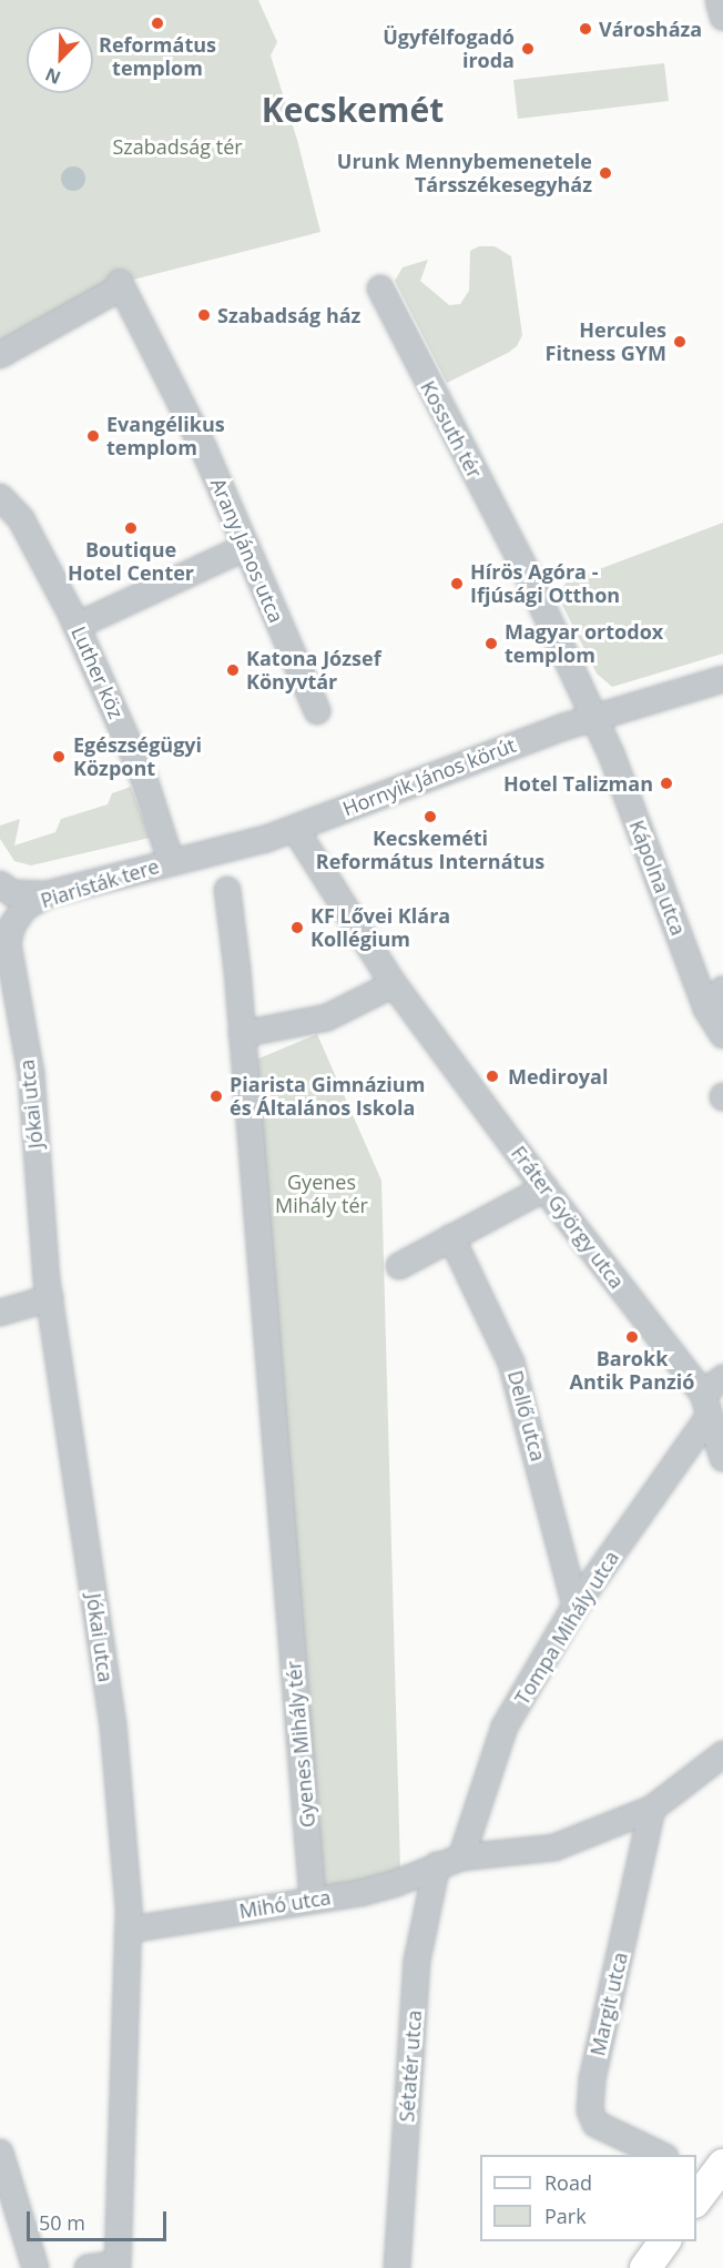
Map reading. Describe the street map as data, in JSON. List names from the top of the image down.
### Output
{
  "streets": {
    "street": [
      "Kossuth tér",
      "Arany János utca",
      "Luther köz",
      "Hornyik János körút",
      "Kápolna utca",
      "Piaristák tere",
      "Jókai utca",
      "Fráter György utca",
      "Dellő utca",
      "Tompa Mihály utca",
      "Gyenes Mihály tér",
      "Mihó utca",
      "Margit utca",
      "Sétatér utca"
    ]
  },
  "crossings": [
    ["Kossuth tér", "Hornyik János körút"],
    ["Kossuth tér", "Kápolna utca"],
    ["Luther köz", "Piaristák tere"],
    ["Hornyik János körút", "Kápolna utca"],
    ["Hornyik János körút", "Piaristák tere"],
    ["Piaristák tere", "Jókai utca"],
    ["Jókai utca", "Mihó utca"],
    ["Fráter György utca", "Tompa Mihály utca"],
    ["Dellő utca", "Tompa Mihály utca"],
    ["Tompa Mihály utca", "Mihó utca"],
    ["Gyenes Mihály tér", "Mihó utca"],
    ["Mihó utca", "Margit utca"],
    ["Mihó utca", "Sétatér utca"]
  ],
  "districts": ["Kecskemét"],
  "parks": ["Szabadság tér", "Gyenes Mihály tér"],
  "places": [
    "Református templom",
    "Városháza",
    "Ügyfélfogadó iroda",
    "Urunk Mennybemenetele Társszékesegyház",
    "Szabadság ház",
    "Hercules Fitness GYM",
    "Evangélikus templom",
    "Boutique Hotel Center",
    "Hírös Agóra - Ifjúsági Otthon",
    "Magyar ortodox templom",
    "Katona József Könyvtár",
    "Egészségügyi Központ",
    "Hotel Talizman",
    "Kecskeméti Református Internátus",
    "KF Lővei Klára Kollégium",
    "Mediroyal",
    "Piarista Gimnázium és Általános Iskola",
    "Barokk Antik Panzió"
  ],
  "legend": ["Road", "Park"],
  "scale_bar": "50 m",
  "north": "bottom left"
}
